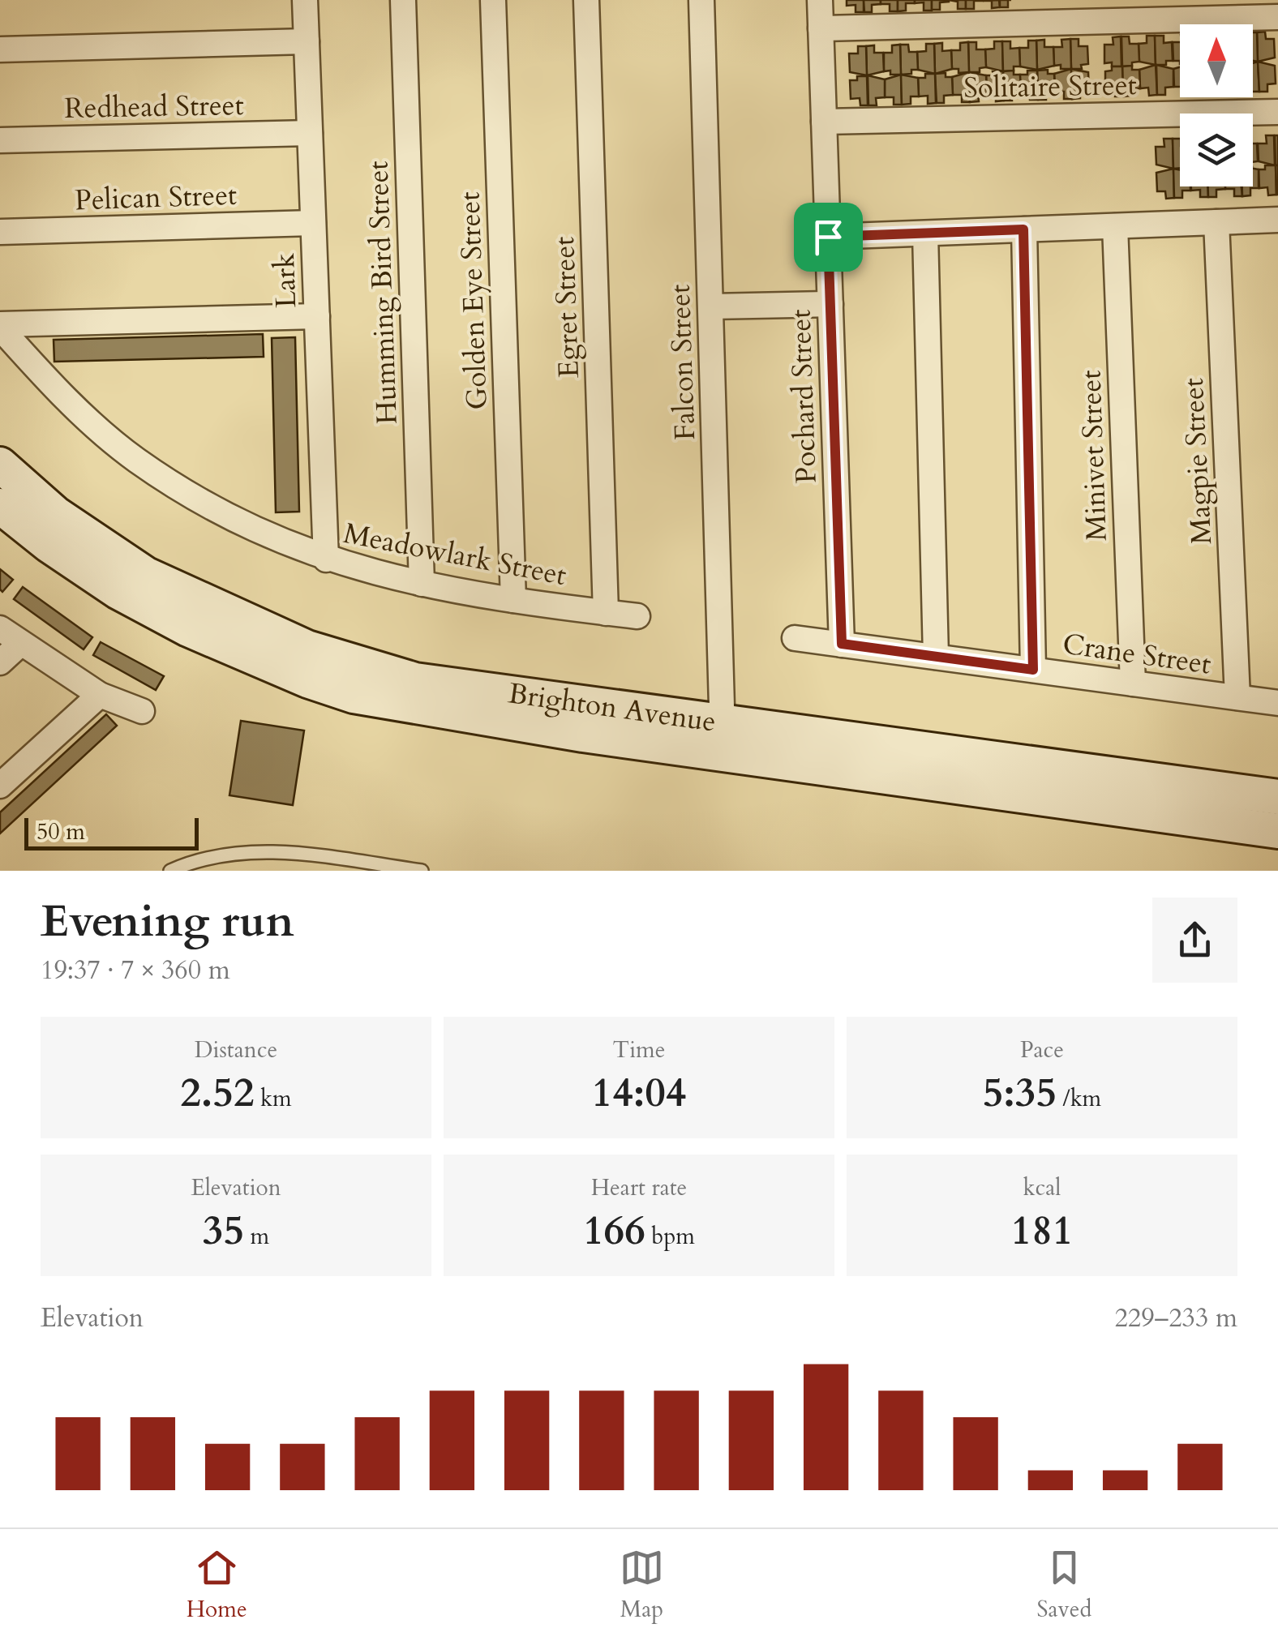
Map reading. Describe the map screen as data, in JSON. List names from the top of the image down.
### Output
{
  "streets": {
    "street": [
      "Solitaire Street",
      "Redhead Street",
      "Pelican Street",
      "Lark",
      "Humming Bird Street",
      "Golden Eye Street",
      "Egret Street",
      "Falcon Street",
      "Pochard Street",
      "Minivet Street",
      "Magpie Street",
      "Meadowlark Street",
      "Crane Street",
      "Brighton Avenue"
    ]
  },
  "crossings": [
    ["Solitaire Street", "Pochard Street"],
    ["Redhead Street", "Lark"],
    ["Pelican Street", "Lark"],
    ["Lark", "Meadowlark Street"],
    ["Humming Bird Street", "Meadowlark Street"],
    ["Golden Eye Street", "Meadowlark Street"],
    ["Egret Street", "Meadowlark Street"],
    ["Falcon Street", "Brighton Avenue"],
    ["Pochard Street", "Crane Street"],
    ["Minivet Street", "Crane Street"],
    ["Magpie Street", "Crane Street"]
  ],
  "scale_bar": "50 m",
  "north": "top",
  "page": {
    "scale": "50 m",
    "heading": ["Evening run", "19:37 · 7 × 360 m"],
    "stats": [
      ["Distance", "2.52 km"],
      ["Time", "14:04"],
      ["Pace", "5:35 /km"],
      ["Elevation", "35 m"],
      ["Heart rate", "166 bpm"],
      ["kcal", "181"]
    ],
    "chart": ["Elevation", "229–233 m"],
    "tabs": ["Home", "Map", "Saved"]
  }
}
